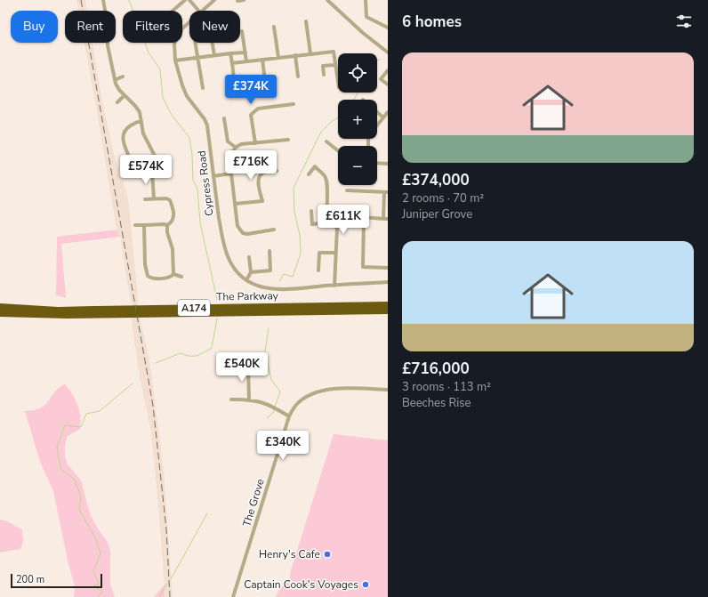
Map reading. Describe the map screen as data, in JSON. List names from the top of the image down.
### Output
{
  "streets": {
    "highway": ["The Parkway", "A174"],
    "street": ["Cypress Road", "The Grove"]
  },
  "places": ["Henry's Cafe", "Captain Cook's Voyages"],
  "scale_bar": "200 m",
  "page": {
    "heading": "6 homes",
    "chip": [
      "Buy",
      "Rent",
      "Filters",
      "New"
    ],
    "list": [
      {
        "name": "£374,000",
        "note": "2 rooms · 70 m² · Juniper Grove"
      },
      {
        "name": "£716,000",
        "note": "3 rooms · 113 m² · Beeches Rise"
      }
    ],
    "map_buttons": ["+", "−"],
    "price": [
      "£374K",
      "£716K",
      "£574K",
      "£611K",
      "£540K",
      "£340K"
    ],
    "scale": "200 m"
  }
}
